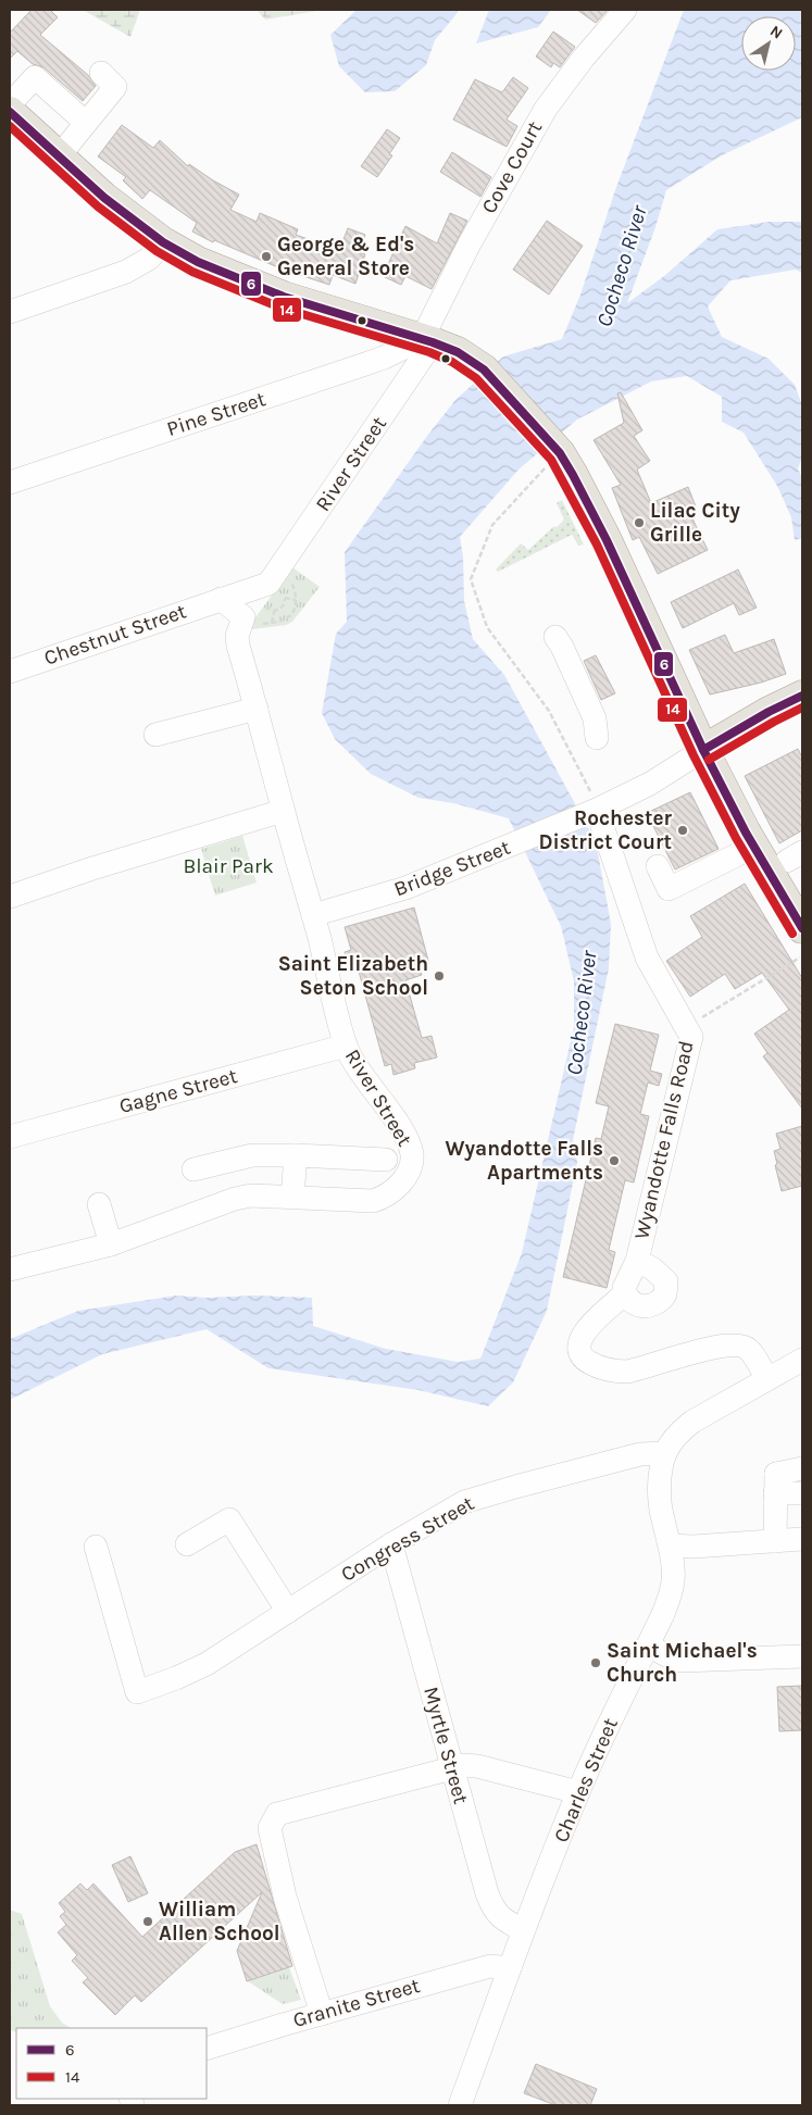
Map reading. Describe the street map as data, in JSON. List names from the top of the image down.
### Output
{
  "streets": {
    "street": [
      "Cove Court",
      "Pine Street",
      "River Street",
      "Chestnut Street",
      "Bridge Street",
      "Gagne Street",
      "Wyandotte Falls Road",
      "Congress Street",
      "Myrtle Street",
      "Charles Street",
      "Granite Street"
    ]
  },
  "crossings": [
    ["Cove Court", "Pine Street"],
    ["Cove Court", "River Street"],
    ["Pine Street", "River Street"],
    ["River Street", "Bridge Street"],
    ["River Street", "Gagne Street"],
    ["Bridge Street", "Wyandotte Falls Road"],
    ["Congress Street", "Myrtle Street"],
    ["Congress Street", "Charles Street"],
    ["Myrtle Street", "Charles Street"],
    ["Charles Street", "Granite Street"]
  ],
  "water": ["Cocheco River"],
  "parks": ["Blair Park"],
  "places": [
    "George & Ed's General Store",
    "Lilac City Grille",
    "Rochester District Court",
    "Saint Elizabeth Seton School",
    "Wyandotte Falls Apartments",
    "Saint Michael's Church",
    "William Allen School"
  ],
  "lines": ["transit line 6", "transit line 14"],
  "legend": ["6", "14"],
  "north": "top right"
}
